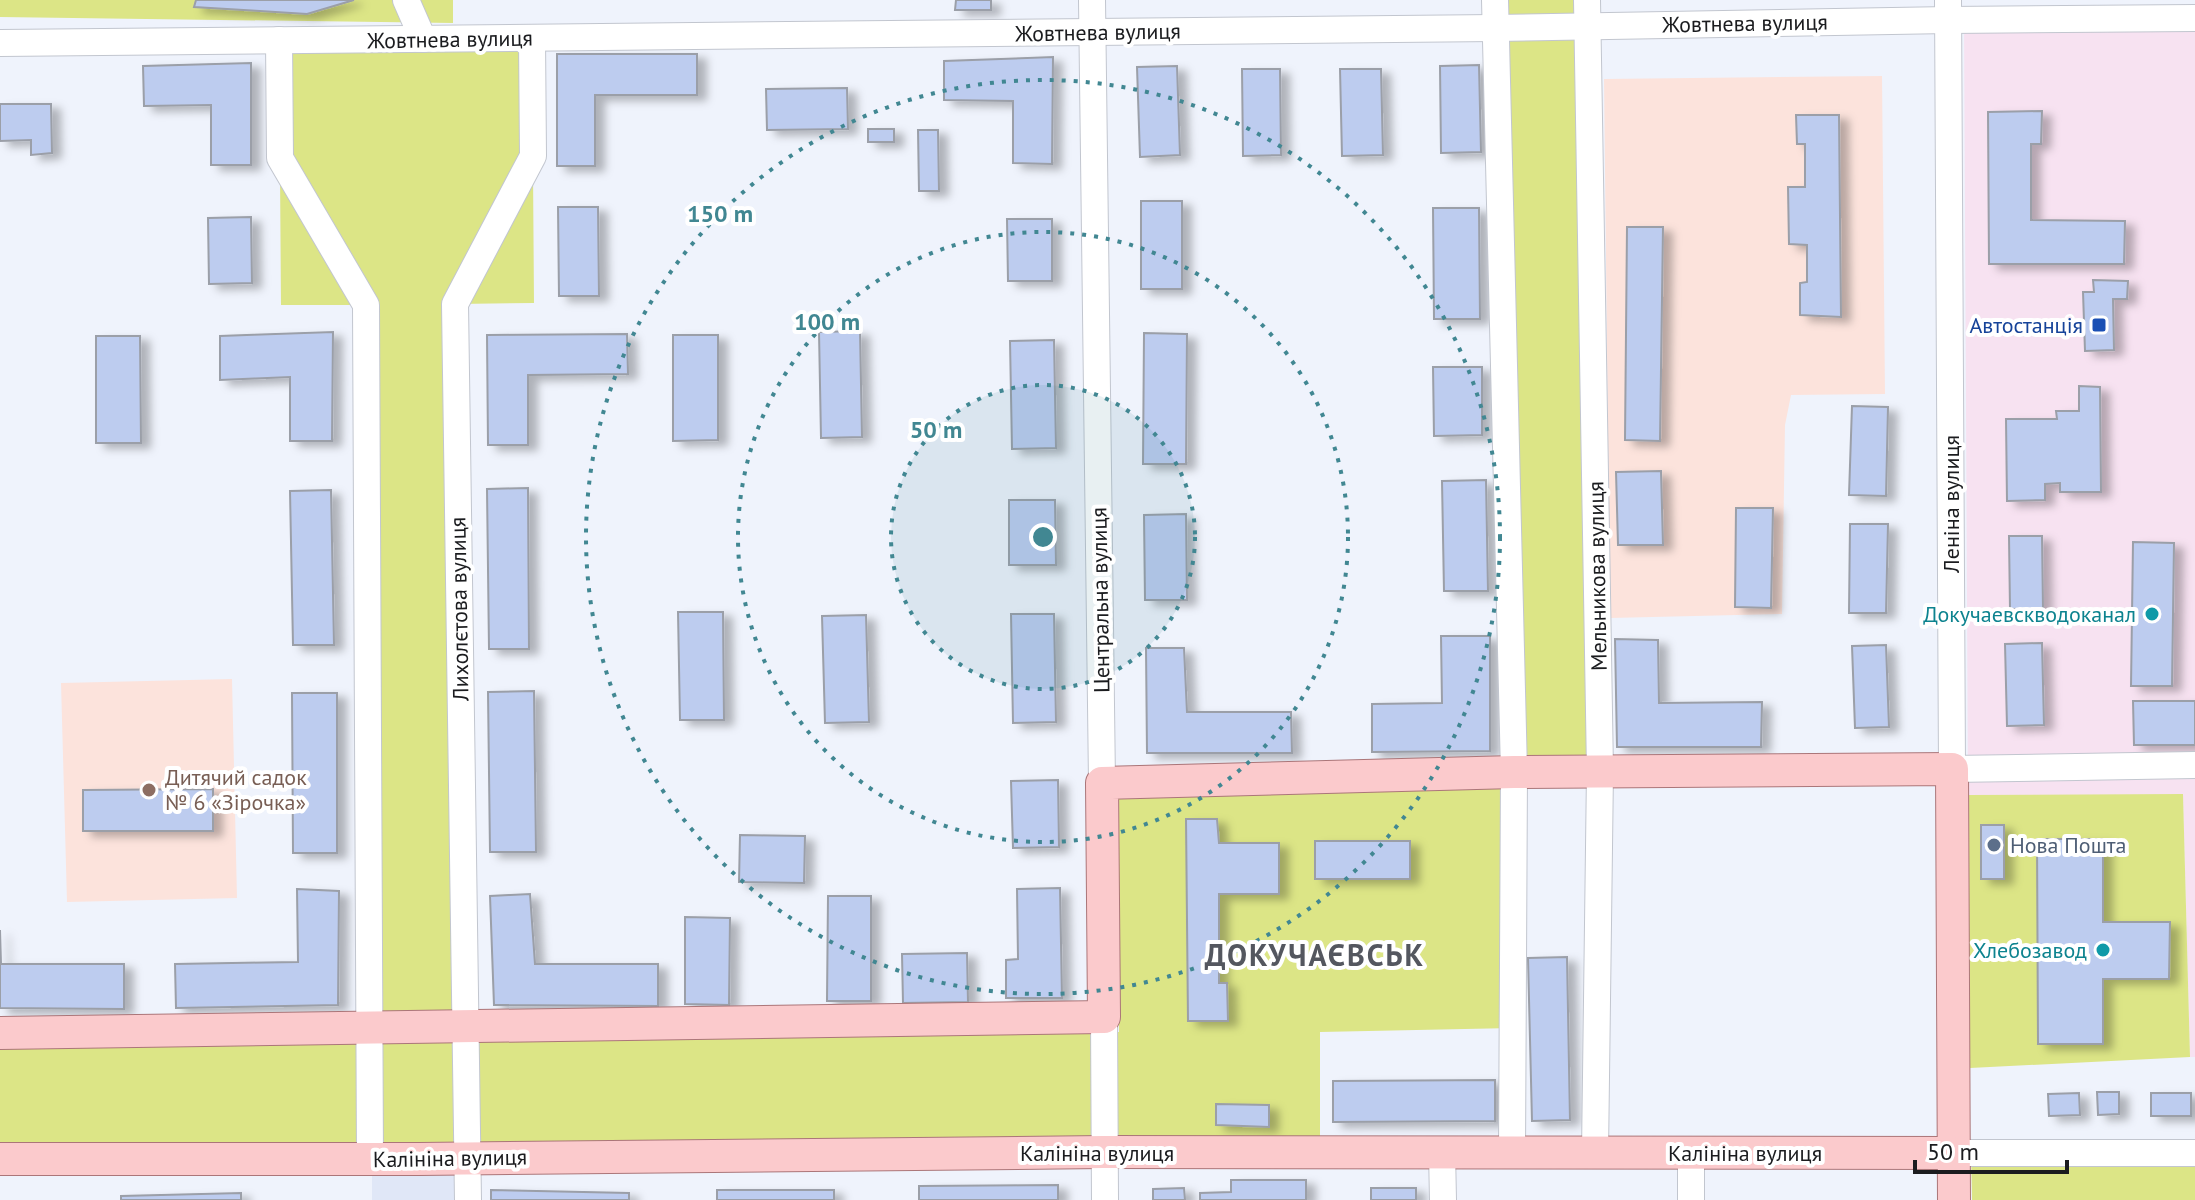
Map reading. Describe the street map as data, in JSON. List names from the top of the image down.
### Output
{
  "streets": {
    "main road": ["Леніна вулиця", "Центральна вулиця", "Калініна вулиця"],
    "street": ["Жовтнева вулиця", "Мельникова вулиця", "Лихолєтова вулиця"]
  },
  "crossings": [
    ["Жовтнева вулиця", "Леніна вулиця"],
    ["Жовтнева вулиця", "Мельникова вулиця"],
    ["Жовтнева вулиця", "Центральна вулиця"],
    ["Жовтнева вулиця", "Лихолєтова вулиця"],
    ["Леніна вулиця", "Калініна вулиця"],
    ["Мельникова вулиця", "Калініна вулиця"],
    ["Центральна вулиця", "Калініна вулиця"],
    ["Лихолєтова вулиця", "Калініна вулиця"]
  ],
  "districts": ["ДОКУЧАЄВСЬК"],
  "places": {
    "transit": ["Автостанція"],
    "other": [
      "Докучаевскводоканал",
      "Дитячий садок № 6 «Зірочка»",
      "Нова Пошта",
      "Хлебозавод"
    ]
  },
  "scale_bar": "50 m",
  "rings": ["150 m", "100 m", "50 m"]
}
